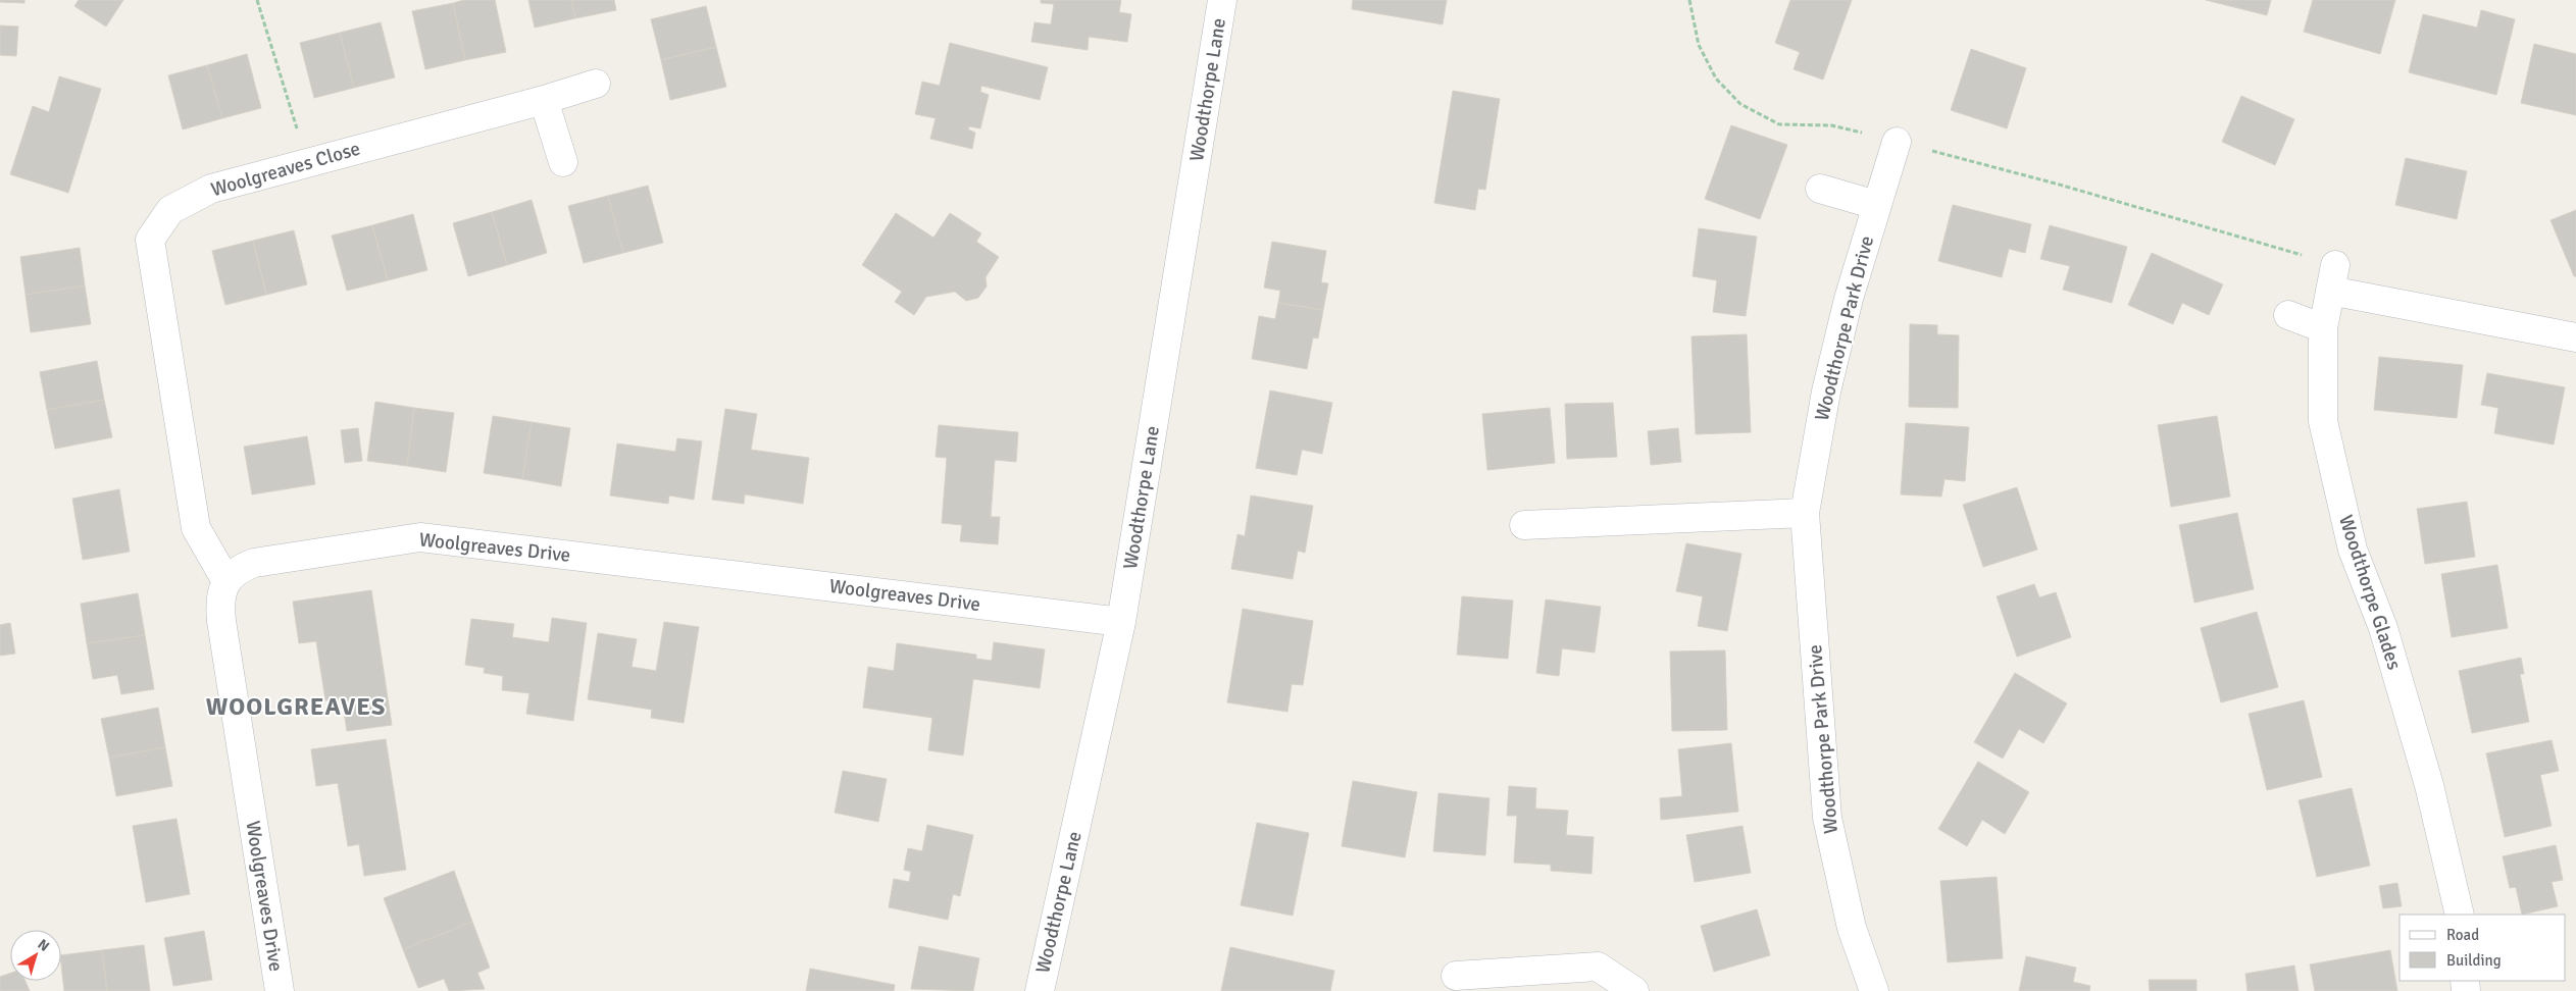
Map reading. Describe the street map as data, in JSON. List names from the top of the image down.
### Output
{
  "streets": {
    "street": [
      "Woodthorpe Lane",
      "Woolgreaves Close",
      "Woodthorpe Park Drive",
      "Woolgreaves Drive",
      "Woodthorpe Glades"
    ]
  },
  "crossings": [
    ["Woodthorpe Lane", "Woolgreaves Drive"],
    ["Woolgreaves Close", "Woolgreaves Drive"]
  ],
  "districts": ["WOOLGREAVES"],
  "legend": ["Road", "Building"],
  "north": "top right"
}
